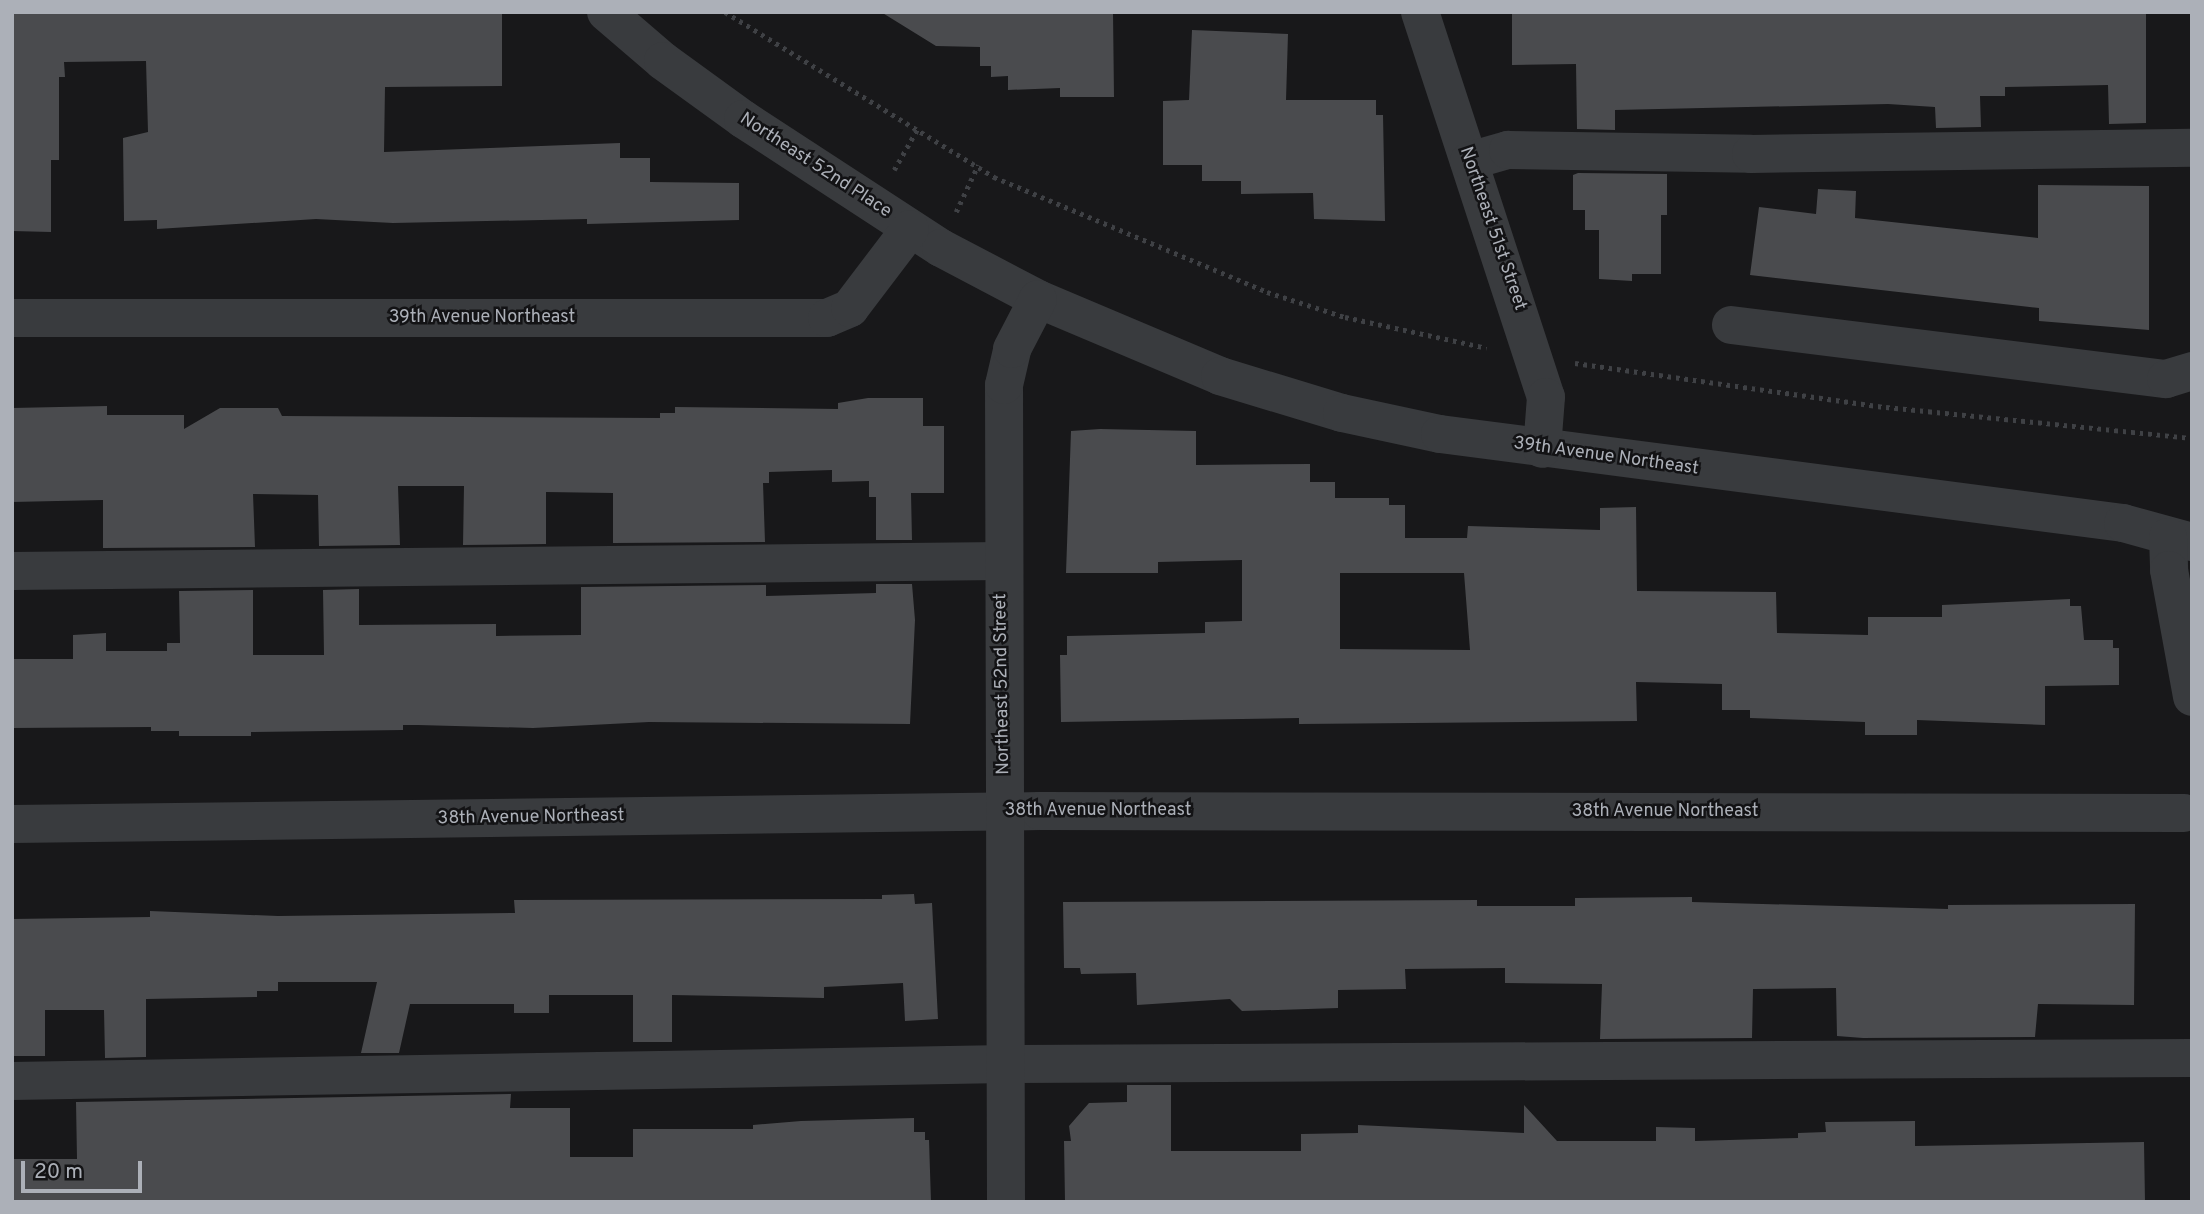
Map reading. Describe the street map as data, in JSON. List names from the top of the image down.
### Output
{
  "streets": {
    "street": [
      "Northeast 52nd Place",
      "Northeast 51st Street",
      "39th Avenue Northeast",
      "Northeast 52nd Street",
      "38th Avenue Northeast"
    ]
  },
  "crossings": [
    ["Northeast 52nd Place", "39th Avenue Northeast"],
    ["Northeast 52nd Place", "Northeast 52nd Street"],
    ["Northeast 51st Street", "39th Avenue Northeast"],
    ["39th Avenue Northeast", "Northeast 52nd Street"],
    ["Northeast 52nd Street", "38th Avenue Northeast"]
  ],
  "scale_bar": "20 m"
}
